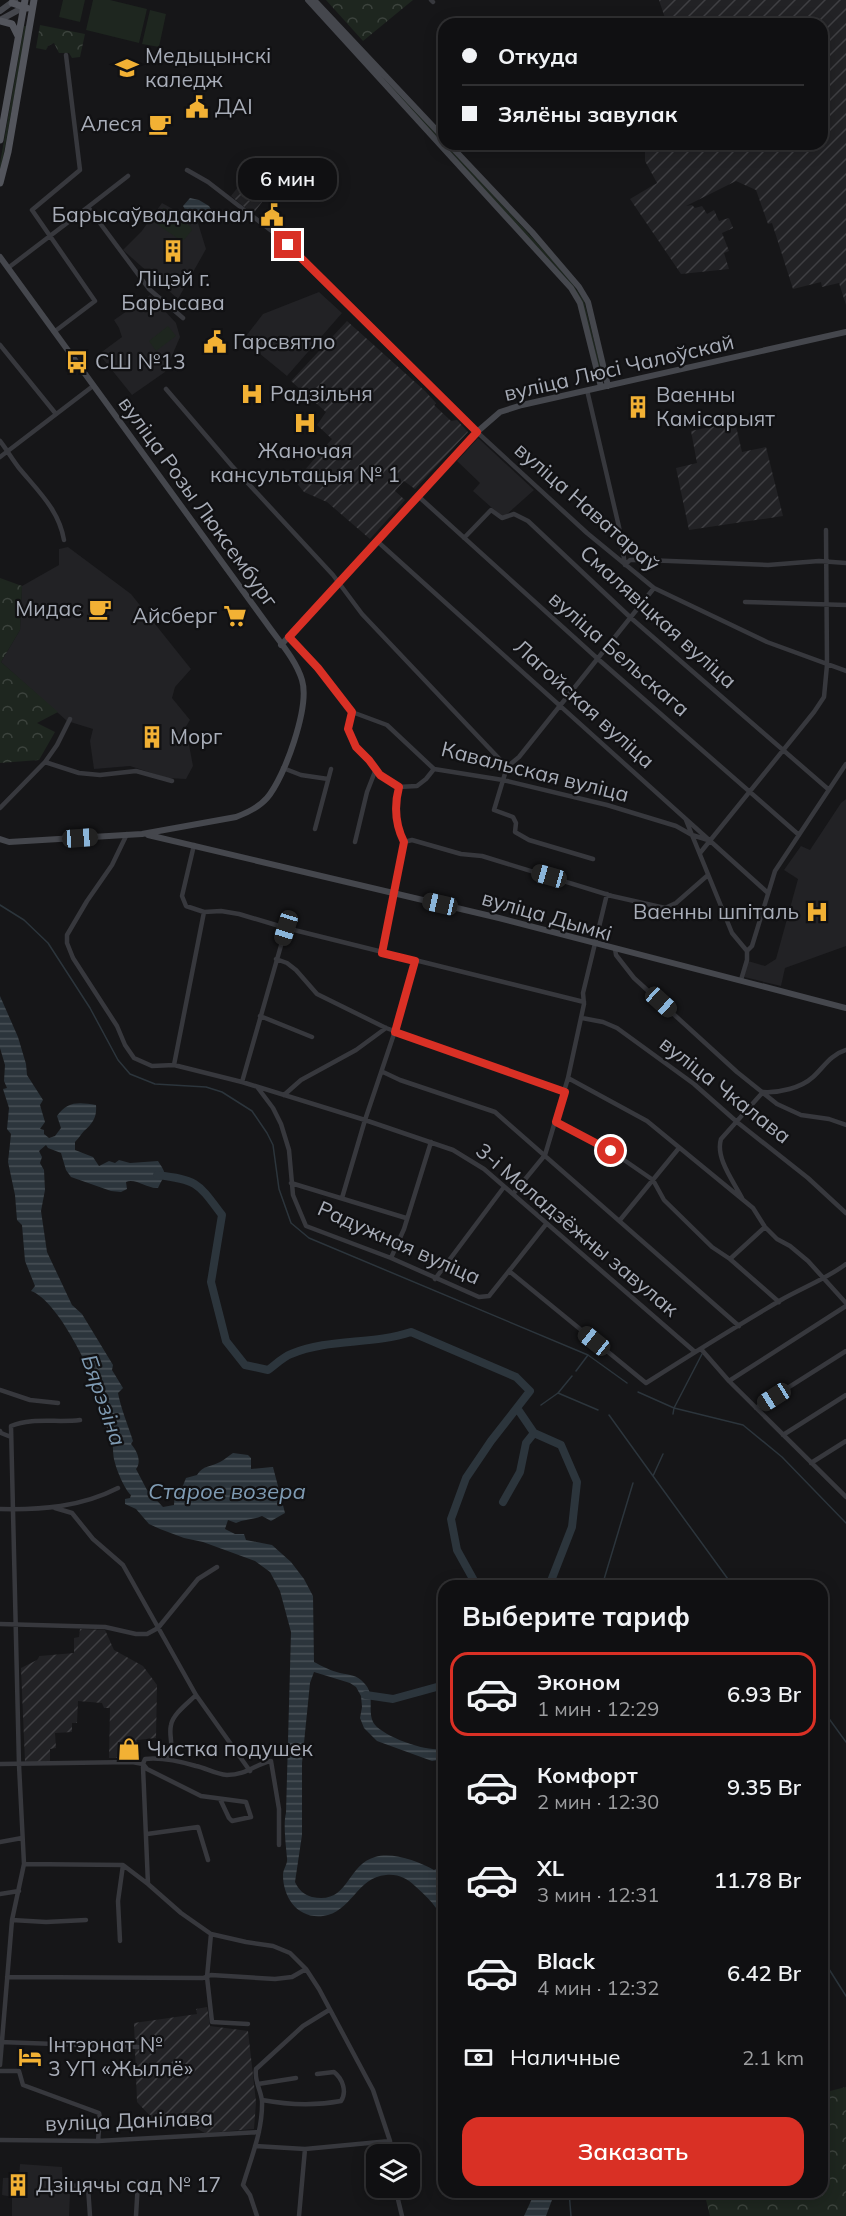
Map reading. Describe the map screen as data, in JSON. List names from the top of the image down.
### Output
{
  "streets": {
    "street": [
      "вуліца Люсі Чалоўскай",
      "вуліца Розы Люксембург",
      "вуліца Наватараў",
      "Смалявіцкая вуліца",
      "вуліца Бельскага",
      "Лагойская вуліца",
      "Кавальская вуліца",
      "вуліца Дымкі",
      "вуліца Чкалава",
      "3-і Маладзёжны завулак",
      "Радужная вуліца",
      "вуліца Данілава"
    ]
  },
  "crossings": [
    ["вуліца Люсі Чалоўскай", "вуліца Розы Люксембург"],
    ["вуліца Люсі Чалоўскай", "вуліца Наватараў"],
    ["вуліца Люсі Чалоўскай", "вуліца Бельскага"],
    ["вуліца Люсі Чалоўскай", "Лагойская вуліца"],
    ["вуліца Розы Люксембург", "вуліца Дымкі"],
    ["вуліца Розы Люксембург", "3-і Маладзёжны завулак"],
    ["Смалявіцкая вуліца", "вуліца Бельскага"],
    ["Лагойская вуліца", "Кавальская вуліца"],
    ["3-і Маладзёжны завулак", "Радужная вуліца"]
  ],
  "water": ["Бярэзіна", "Старое возера"],
  "places": {
    "school or university": ["Медыцынскі каледж"],
    "public building": ["ДАІ", "Барысаўвадаканал", "Гарсвятло"],
    "cafe": ["Алеся", "Мидас"],
    "building": [
      "Ліцэй г. Барысава",
      "Ваенны Камісарыят",
      "Морг",
      "Дзіцячы сад № 17"
    ],
    "bus stop": ["СШ №13"],
    "hospital": ["Радзільня", "Жаночая кансультацыя № 1", "Ваенны шпіталь"],
    "supermarket": ["Айсберг"],
    "shop": ["Чистка подушек"],
    "hotel": ["Інтэрнат № 3 УП «Жыллё»"]
  },
  "page": {
    "banner": ["Откуда", "Зялёны завулак"],
    "bubble": "6 мин",
    "heading": "Выберите тариф",
    "list": [
      {
        "name": "Эконом",
        "note": "1 мин · 12:29",
        "value": "6.93 Br"
      },
      {
        "name": "Комфорт",
        "note": "2 мин · 12:30",
        "value": "9.35 Br"
      },
      {
        "name": "XL",
        "note": "3 мин · 12:31",
        "value": "11.78 Br"
      },
      {
        "name": "Black",
        "note": "4 мин · 12:32",
        "value": "6.42 Br"
      }
    ],
    "pay": ["Наличные", "2.1 km"],
    "buttons": "Заказать"
  }
}
